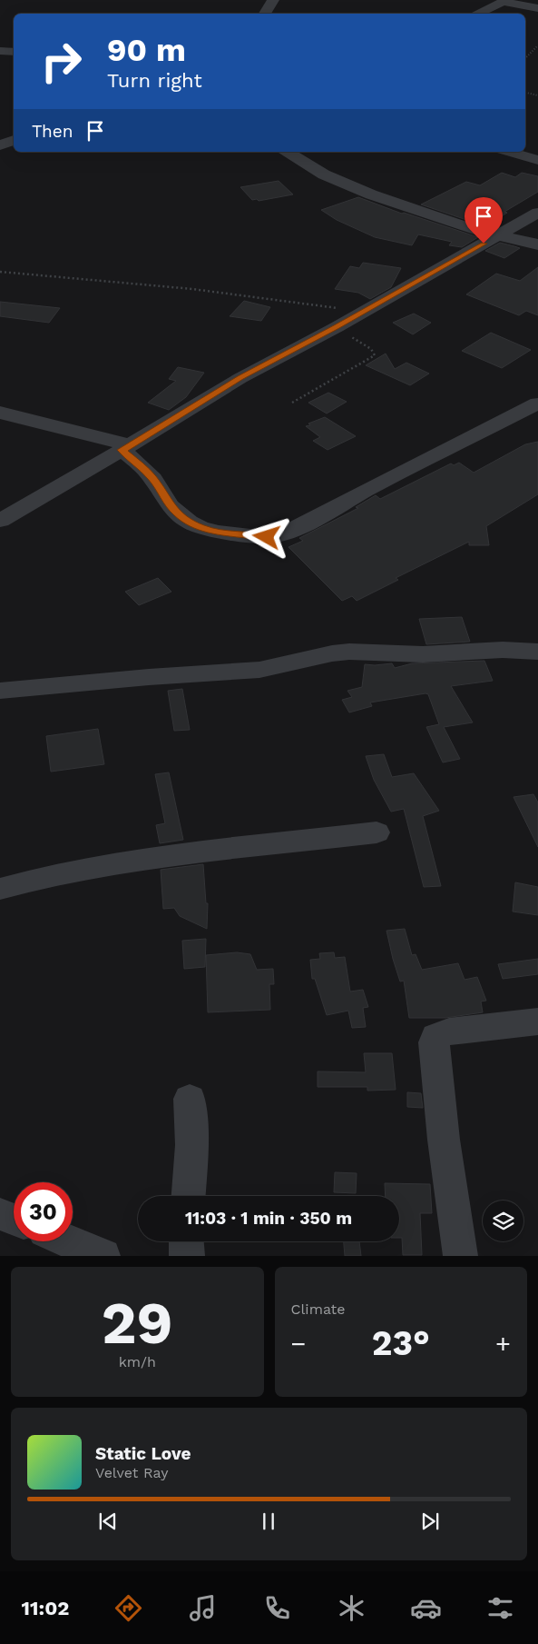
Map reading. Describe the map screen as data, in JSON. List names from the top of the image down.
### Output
{
  "page": {
    "turn": ["90 m", "Turn right"],
    "then": "Then",
    "limit": "30",
    "trip": "11:03 · 1 min · 350 m",
    "tile": [
      ["29", "km/h"],
      "Climate"
    ],
    "heat": ["−", "23°", "+"],
    "song": ["Static Love", "Velvet Ray"],
    "tabs": "11:02"
  }
}
